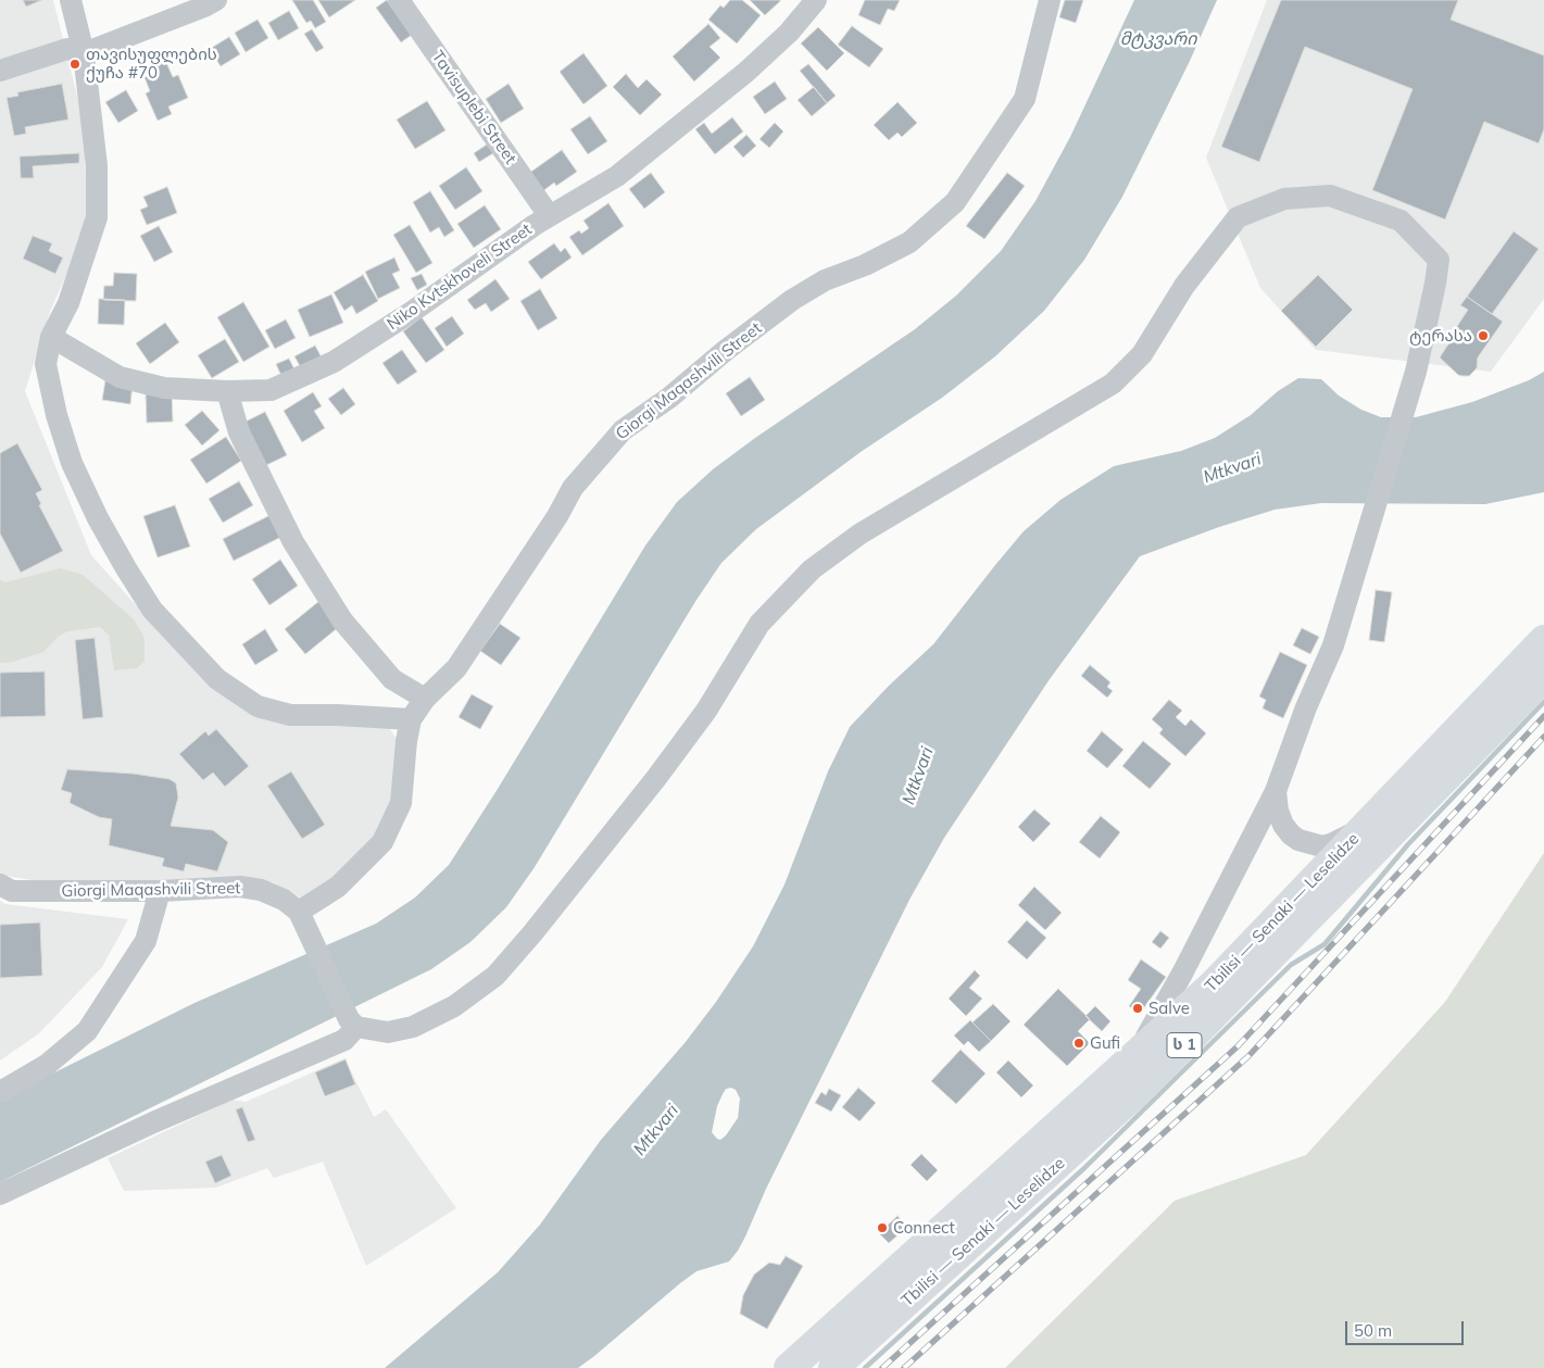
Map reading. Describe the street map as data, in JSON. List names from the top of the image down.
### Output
{
  "streets": {
    "highway": ["Tbilisi — Senaki — Leselidze", "ს 1"],
    "street": ["Tavisuplebi Street", "Niko Kvtskhoveli Street", "Giorgi Maqashvili Street"]
  },
  "crossings": [
    ["Tavisuplebi Street", "Niko Kvtskhoveli Street"]
  ],
  "water": ["მტკვარი", "Mtkvari"],
  "places": [
    "თავისუფლების ქუჩა #70",
    "ტერასა",
    "Salve",
    "Gufi",
    "Connect"
  ],
  "scale_bar": "50 m"
}
